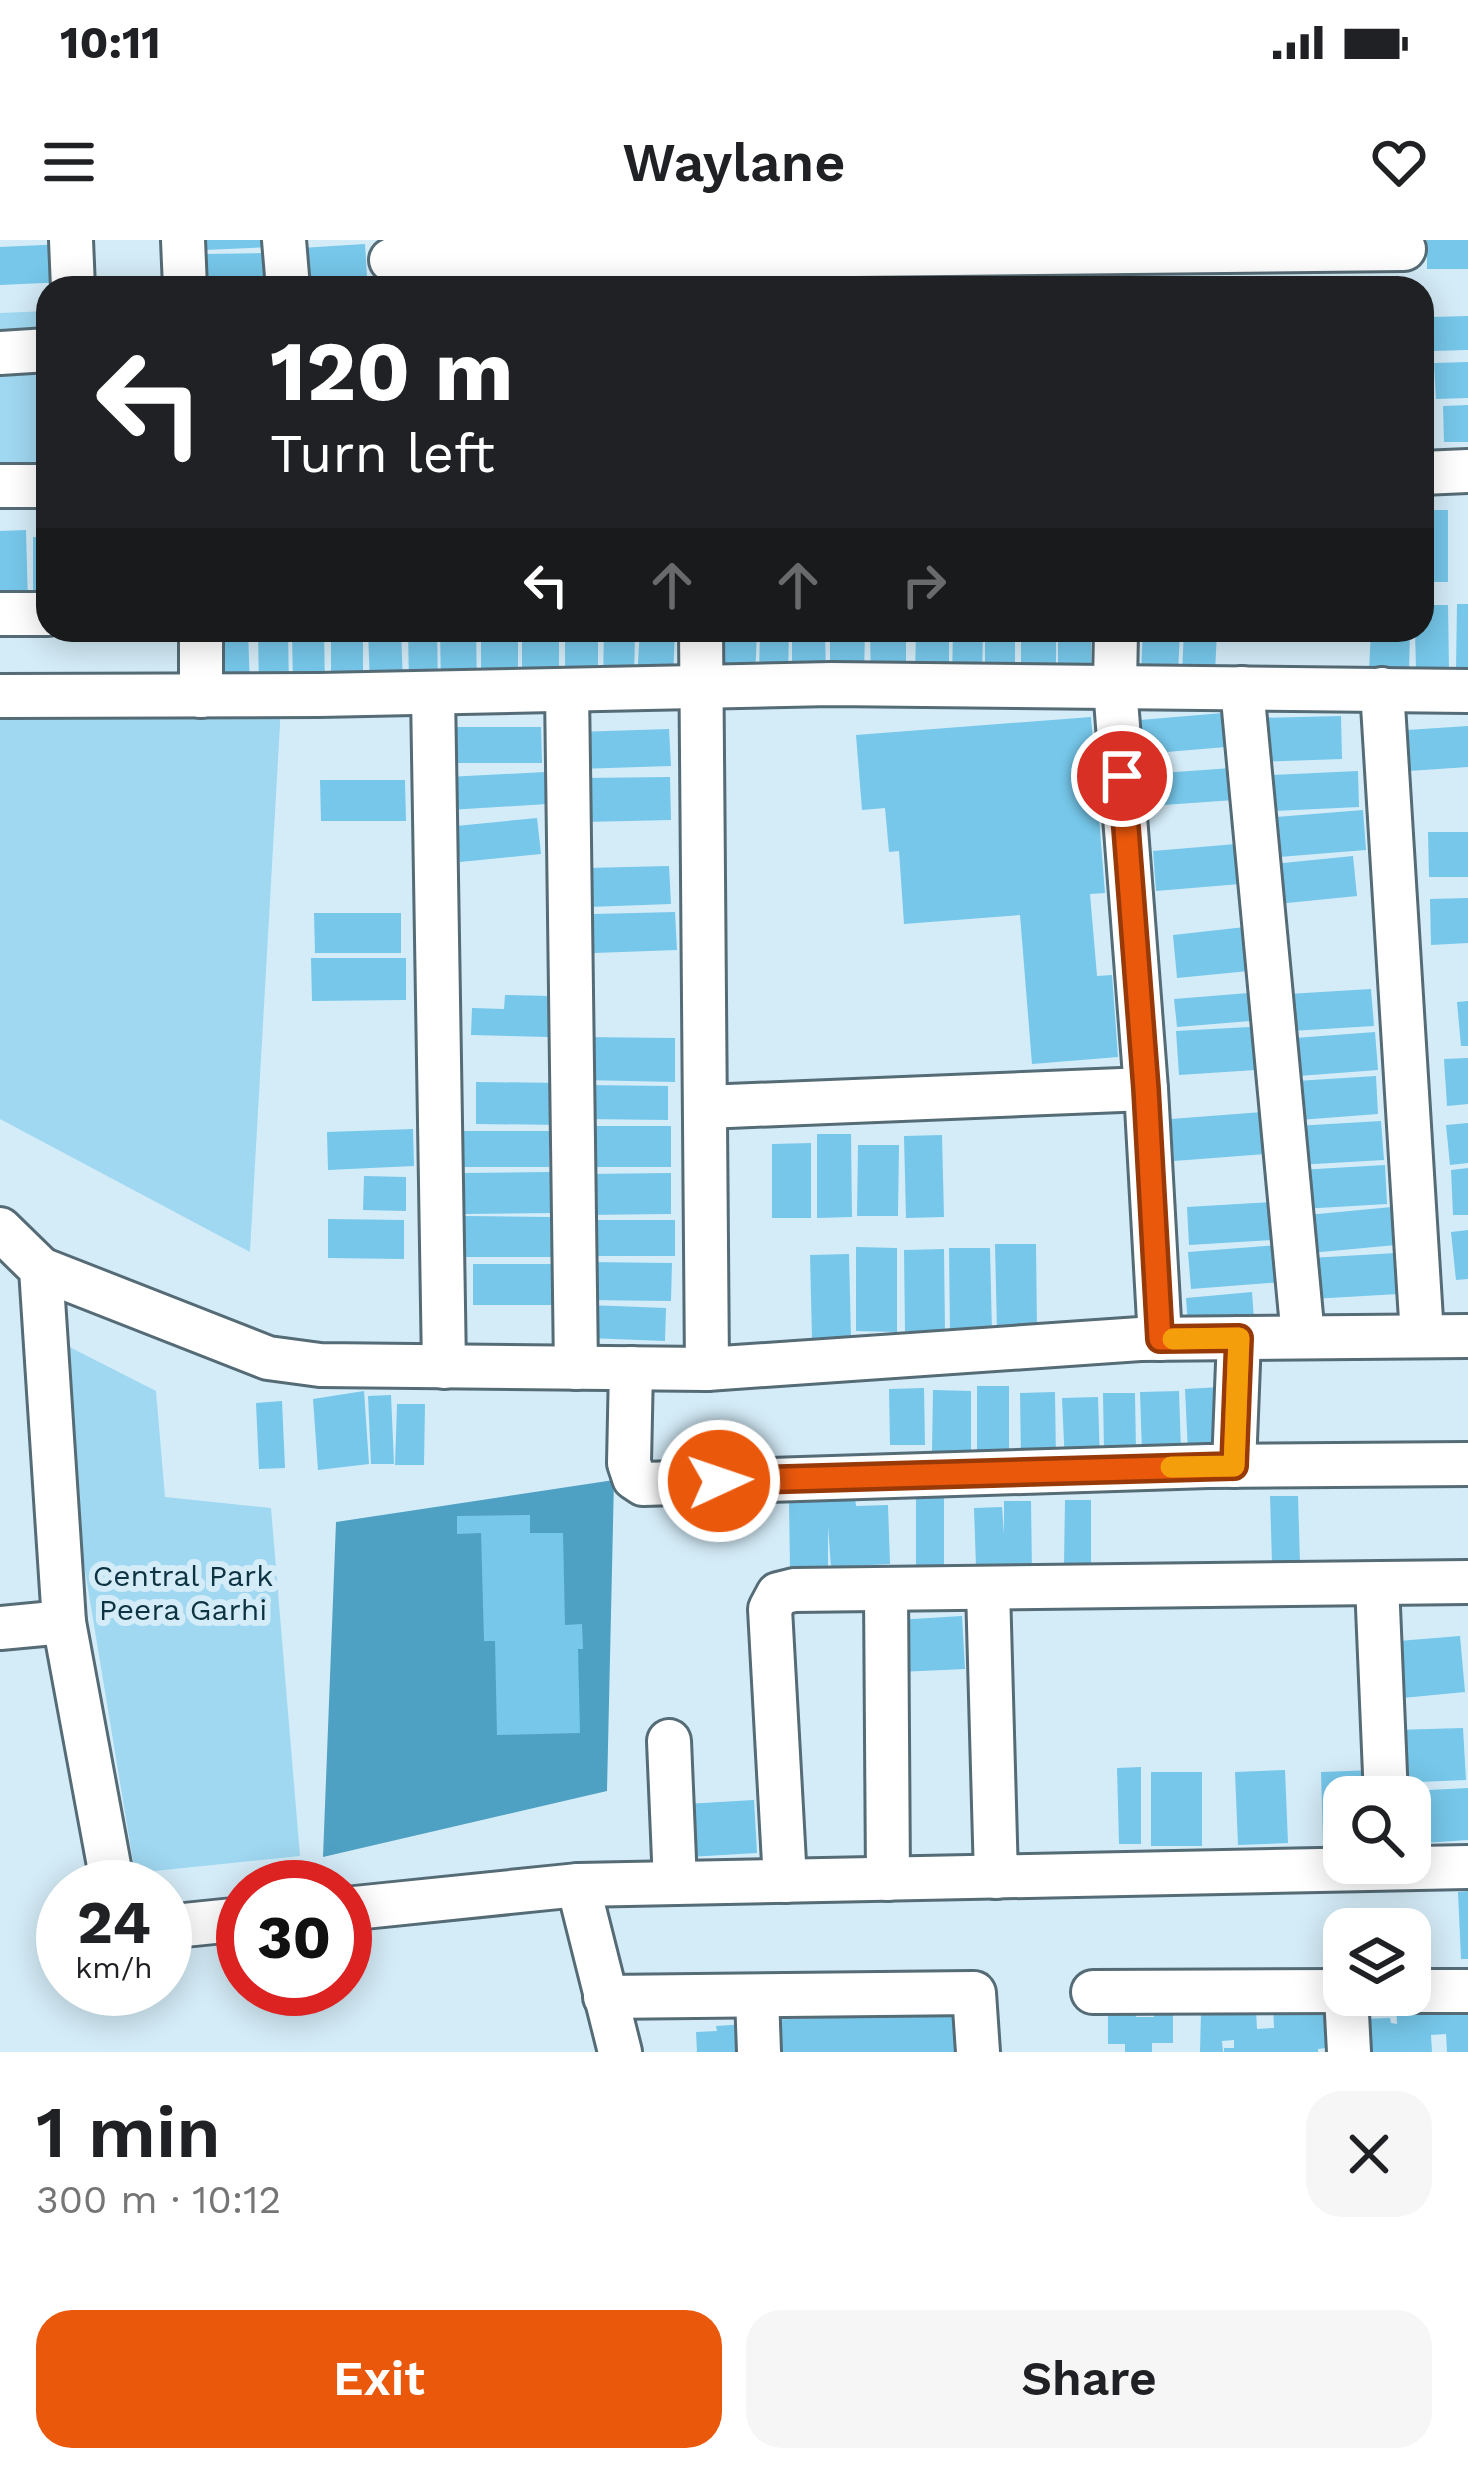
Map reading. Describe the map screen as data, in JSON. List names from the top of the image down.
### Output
{
  "parks": ["Central Park Peera Garhi"],
  "page": {
    "status": "10:11",
    "header": "Waylane",
    "turn": ["120 m", "Turn left"],
    "speed": "24 km/h",
    "limit": "30",
    "heading": ["1 min", "300 m · 10:12"],
    "buttons": ["Exit", "Share"]
  }
}
